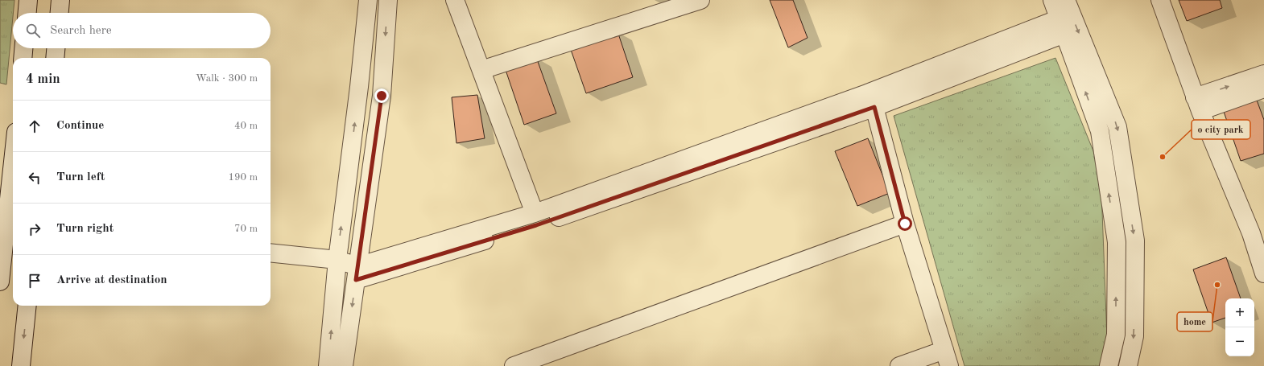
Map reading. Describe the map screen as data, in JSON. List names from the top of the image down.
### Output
{
  "places": ["o city park", "home"],
  "page": {
    "search": "Search here",
    "heading": ["4 min", "Walk · 300 m"],
    "list": [
      ["Continue", "40 m"],
      ["Turn left", "190 m"],
      ["Turn right", "70 m"],
      "Arrive at destination"
    ],
    "map_buttons": ["+", "−"]
  }
}
